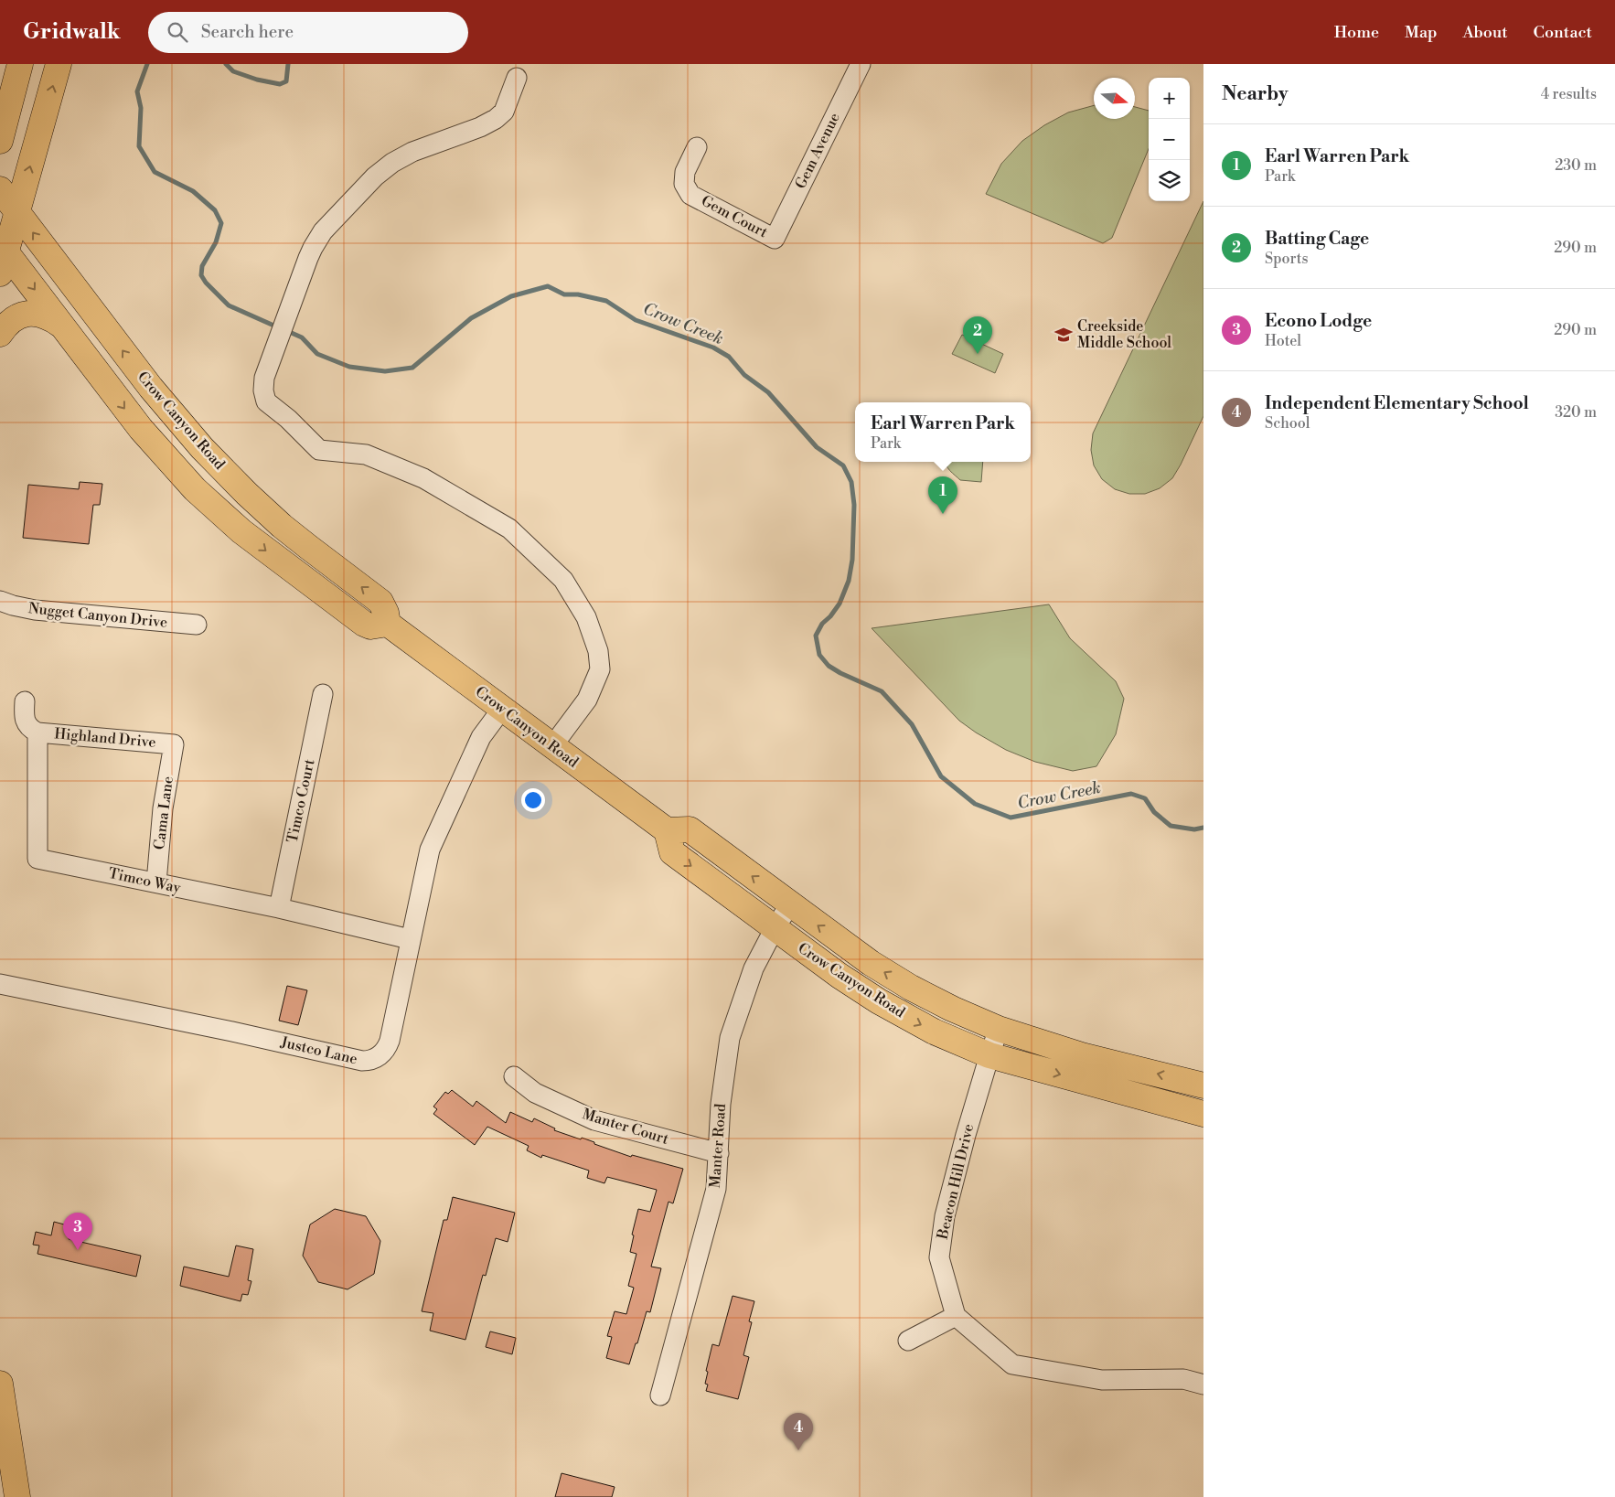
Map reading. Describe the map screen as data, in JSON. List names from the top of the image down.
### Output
{
  "streets": {
    "main road": ["Crow Canyon Road"],
    "street": [
      "Gem Avenue",
      "Gem Court",
      "Nugget Canyon Drive",
      "Highland Drive",
      "Timco Court",
      "Cama Lane",
      "Timco Way",
      "Justco Lane",
      "Manter Court",
      "Manter Road",
      "Beacon Hill Drive"
    ]
  },
  "crossings": [
    ["Gem Avenue", "Gem Court"],
    ["Crow Canyon Road", "Justco Lane"],
    ["Crow Canyon Road", "Manter Road"],
    ["Crow Canyon Road", "Beacon Hill Drive"],
    ["Highland Drive", "Cama Lane"],
    ["Highland Drive", "Timco Way"],
    ["Timco Court", "Timco Way"],
    ["Cama Lane", "Timco Way"],
    ["Timco Way", "Justco Lane"],
    ["Manter Court", "Manter Road"]
  ],
  "water": ["Crow Creek"],
  "places": {
    "school or university": ["Creekside Middle School"]
  },
  "north": "right",
  "page": {
    "header": "Gridwalk",
    "search": "Search here",
    "nav": [
      "Home",
      "Map",
      "About",
      "Contact"
    ],
    "heading": ["Nearby", "4 results"],
    "map_buttons": ["+", "−"],
    "list": [
      {
        "mark": "1",
        "name": "Earl Warren Park",
        "note": "Park",
        "value": "230 m"
      },
      {
        "mark": "2",
        "name": "Batting Cage",
        "note": "Sports",
        "value": "290 m"
      },
      {
        "mark": "3",
        "name": "Econo Lodge",
        "note": "Hotel",
        "value": "290 m"
      },
      {
        "mark": "4",
        "name": "Independent Elementary School",
        "note": "School",
        "value": "320 m"
      }
    ],
    "pins": [
      "2",
      "1",
      "3",
      "4"
    ],
    "popup": ["Earl Warren Park", "Park"]
  }
}
